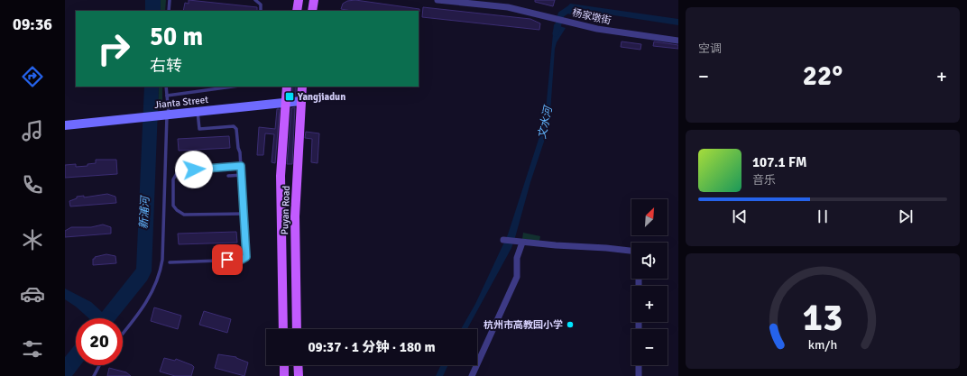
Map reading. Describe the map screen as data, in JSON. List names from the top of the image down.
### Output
{
  "streets": {
    "main road": ["Puyan Road"],
    "street": ["杨家墩街", "Jianta Street"]
  },
  "crossings": [
    ["Jianta Street", "Puyan Road"]
  ],
  "water": ["文水河", "新浦河"],
  "places": {
    "transit": ["Yangjiadun"],
    "other": ["杭州市高教园小学"]
  },
  "north": "top right",
  "page": {
    "tabs": "09:36",
    "tile": "空调",
    "turn": ["50 m", "右转"],
    "heat": ["−", "22°", "+"],
    "song": ["107.1 FM", "音乐"],
    "map_buttons": ["+", "−"],
    "limit": "20",
    "trip": "09:37 · 1 分钟 · 180 m",
    "gauge": ["13", "km/h"]
  }
}
